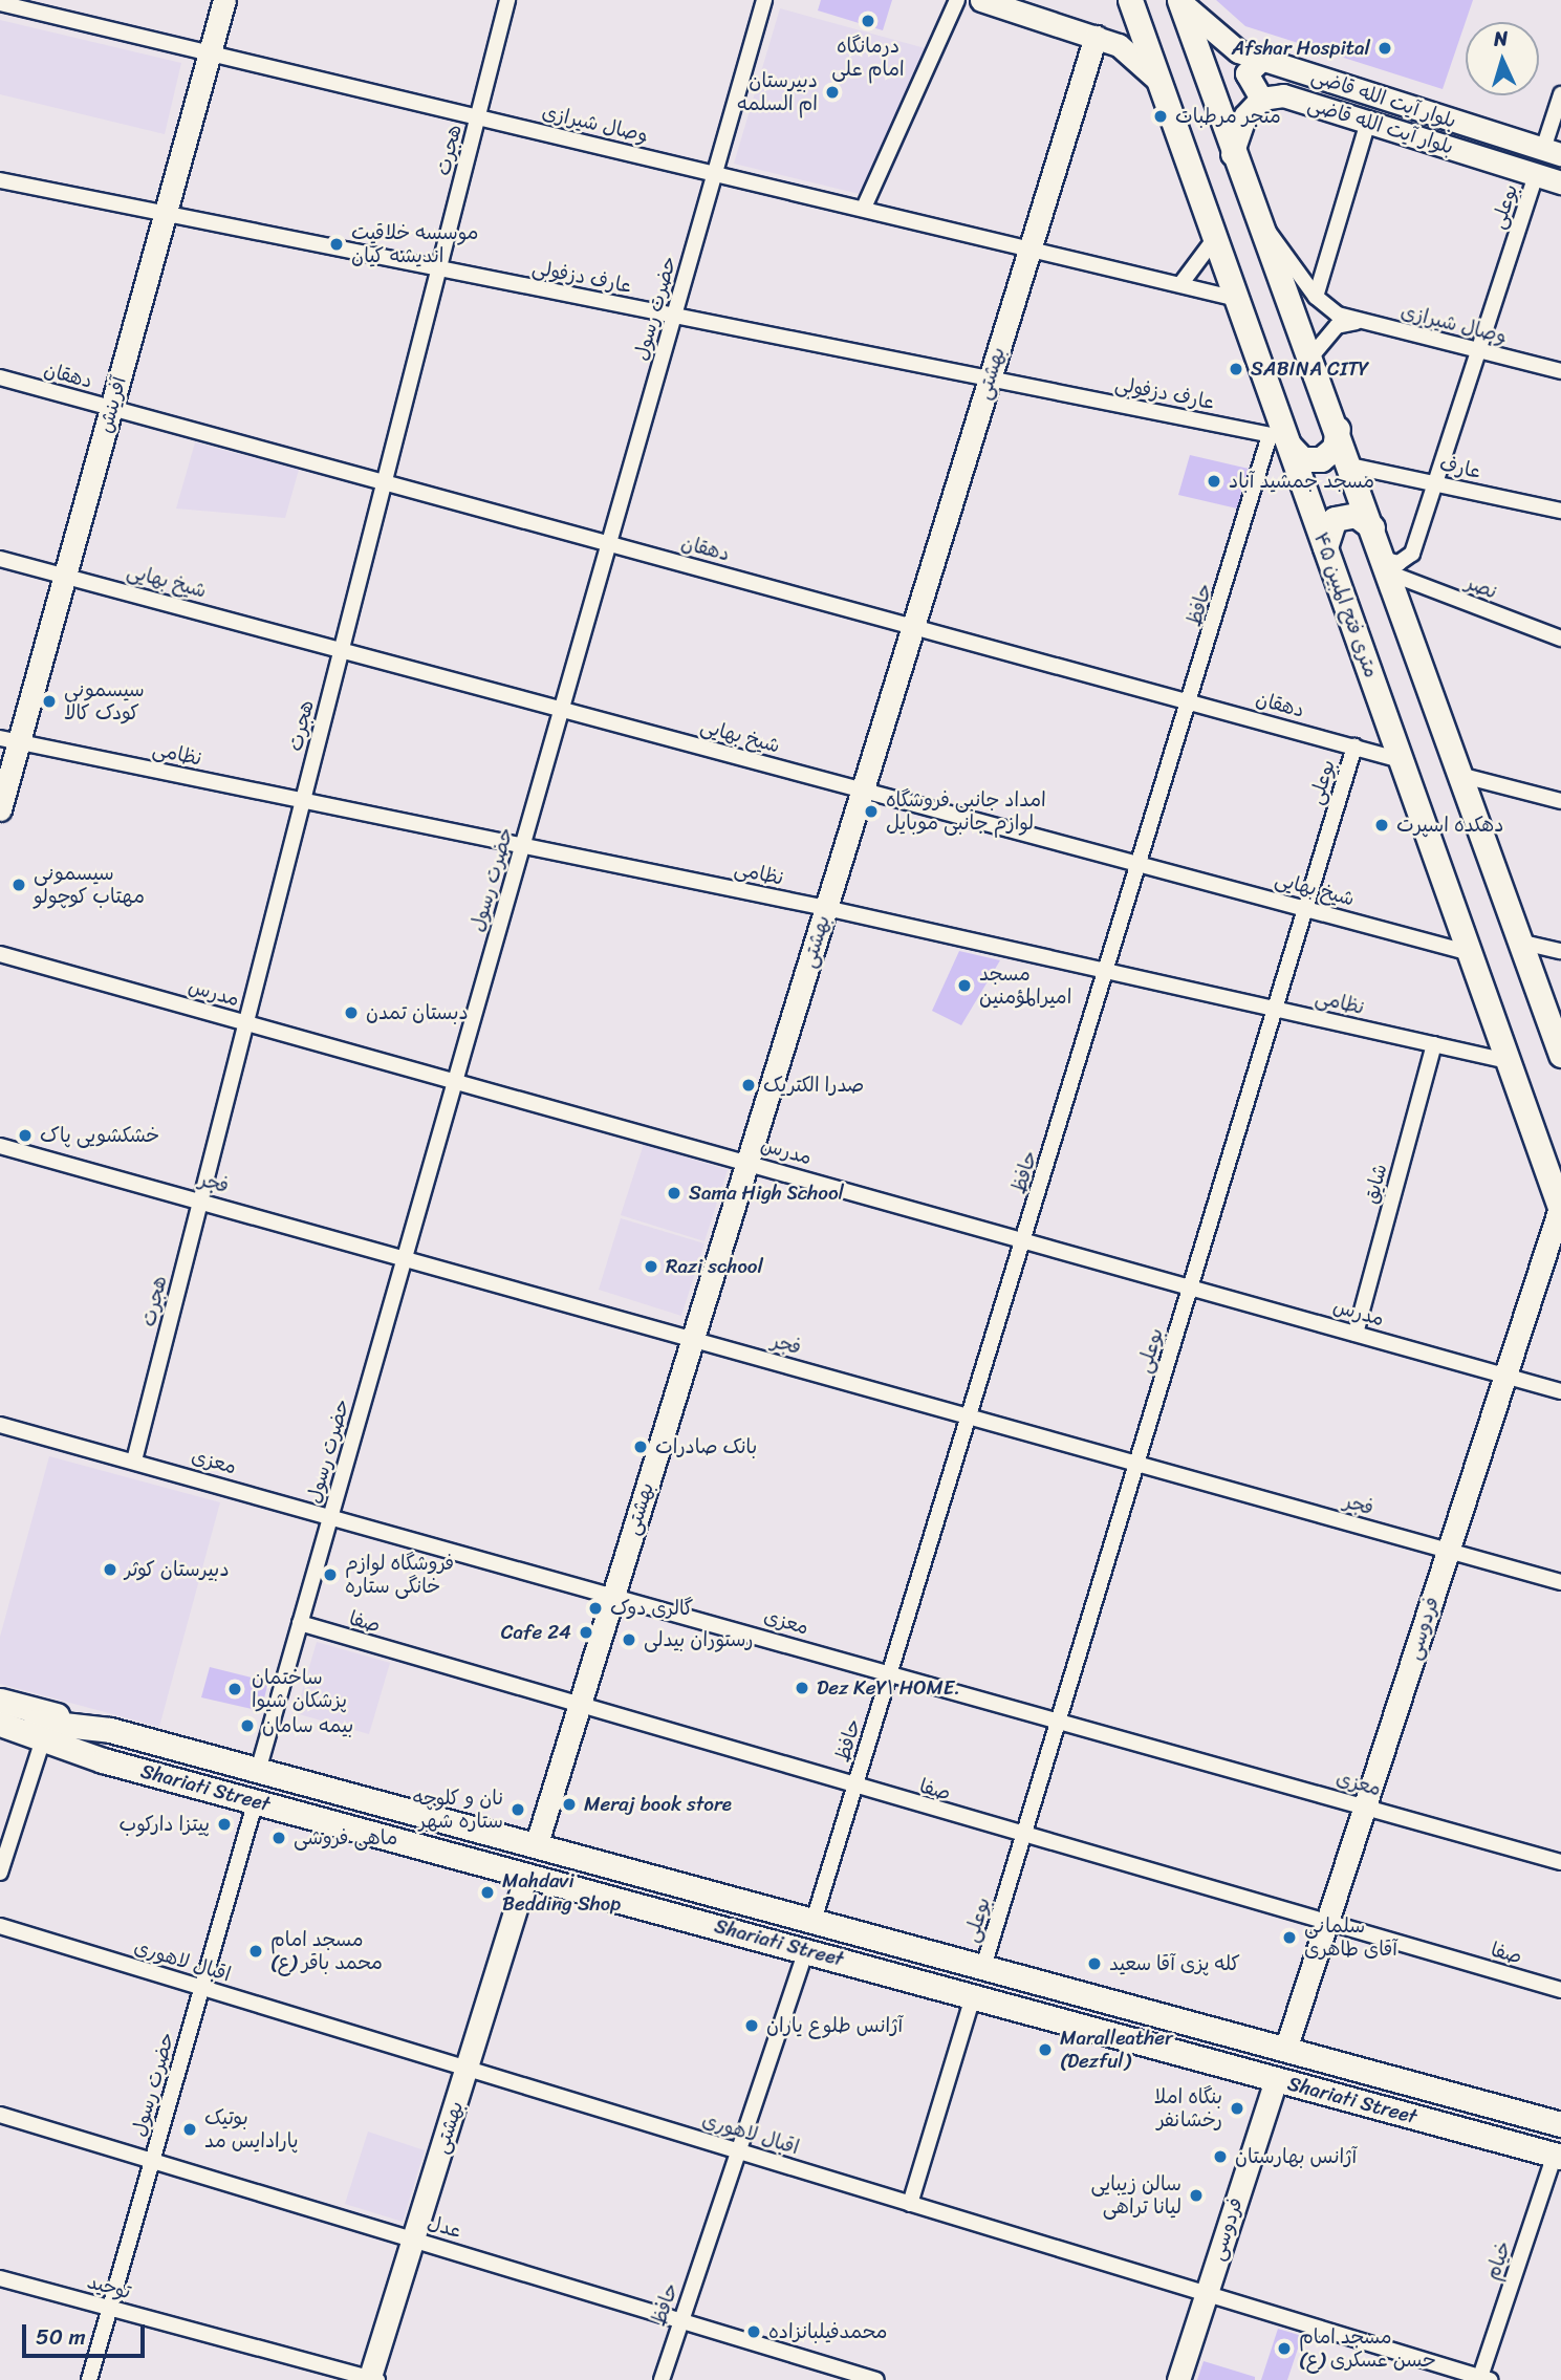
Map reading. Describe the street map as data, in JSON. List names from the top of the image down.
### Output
{
  "streets": {
    "main road": [
      "بلوار آیت‌ الله قاضی",
      "بلوار آیت ‌الله قاضی",
      "بهشتی",
      "آفرینش",
      "۴۵ متری فتح المبین",
      "فردوسی",
      "Shariati Street"
    ],
    "street": [
      "وصال شیرازی",
      "هجرت",
      "بوعلی",
      "عارف دزفولی",
      "حضرت رسول",
      "دهقان",
      "عارف",
      "شیخ بهایی",
      "نصر",
      "حافظ",
      "نظامی",
      "مدرس",
      "فجر",
      "شایق",
      "معزی",
      "صفا",
      "اقبال لاهوری",
      "عدل",
      "خیام",
      "توحید"
    ]
  },
  "crossings": [
    ["وصال شیرازی", "هجرت"],
    ["وصال شیرازی", "بوعلی"],
    ["وصال شیرازی", "حضرت رسول"],
    ["وصال شیرازی", "بهشتی"],
    ["وصال شیرازی", "آفرینش"],
    ["وصال شیرازی", "۴۵ متری فتح المبین"],
    ["بلوار آیت ‌الله قاضی", "بوعلی"],
    ["هجرت", "عارف دزفولی"],
    ["هجرت", "دهقان"],
    ["هجرت", "شیخ بهایی"],
    ["هجرت", "نظامی"],
    ["هجرت", "مدرس"],
    ["هجرت", "فجر"],
    ["هجرت", "معزی"],
    ["بوعلی", "دهقان"],
    ["بوعلی", "عارف"],
    ["بوعلی", "شیخ بهایی"],
    ["بوعلی", "نصر"],
    ["بوعلی", "نظامی"],
    ["بوعلی", "مدرس"],
    ["بوعلی", "فجر"],
    ["بوعلی", "معزی"],
    ["بوعلی", "صفا"],
    ["بوعلی", "Shariati Street"],
    ["عارف دزفولی", "حضرت رسول"],
    ["عارف دزفولی", "بهشتی"],
    ["عارف دزفولی", "آفرینش"],
    ["عارف دزفولی", "حافظ"],
    ["عارف دزفولی", "۴۵ متری فتح المبین"],
    ["حضرت رسول", "دهقان"],
    ["حضرت رسول", "شیخ بهایی"],
    ["حضرت رسول", "نظامی"],
    ["حضرت رسول", "مدرس"],
    ["حضرت رسول", "فجر"],
    ["حضرت رسول", "معزی"],
    ["حضرت رسول", "صفا"],
    ["حضرت رسول", "Shariati Street"],
    ["حضرت رسول", "اقبال لاهوری"],
    ["حضرت رسول", "عدل"],
    ["حضرت رسول", "توحید"],
    ["بهشتی", "دهقان"],
    ["بهشتی", "شیخ بهایی"],
    ["بهشتی", "نظامی"],
    ["بهشتی", "مدرس"],
    ["بهشتی", "فجر"],
    ["بهشتی", "معزی"],
    ["بهشتی", "صفا"],
    ["بهشتی", "Shariati Street"],
    ["بهشتی", "اقبال لاهوری"],
    ["بهشتی", "عدل"],
    ["بهشتی", "توحید"],
    ["دهقان", "آفرینش"],
    ["دهقان", "حافظ"],
    ["دهقان", "۴۵ متری فتح المبین"],
    ["آفرینش", "شیخ بهایی"],
    ["آفرینش", "نظامی"],
    ["شیخ بهایی", "حافظ"],
    ["شیخ بهایی", "۴۵ متری فتح المبین"],
    ["حافظ", "۴۵ متری فتح المبین"],
    ["حافظ", "نظامی"],
    ["حافظ", "مدرس"],
    ["حافظ", "فجر"],
    ["حافظ", "معزی"],
    ["حافظ", "صفا"],
    ["حافظ", "Shariati Street"],
    ["حافظ", "اقبال لاهوری"],
    ["حافظ", "عدل"],
    ["۴۵ متری فتح المبین", "نظامی"],
    ["۴۵ متری فتح المبین", "فردوسی"],
    ["نظامی", "شایق"],
    ["مدرس", "شایق"],
    ["مدرس", "فردوسی"],
    ["فجر", "فردوسی"],
    ["معزی", "فردوسی"],
    ["صفا", "فردوسی"],
    ["فردوسی", "Shariati Street"],
    ["فردوسی", "اقبال لاهوری"],
    ["Shariati Street", "خیام"],
    ["اقبال لاهوری", "خیام"]
  ],
  "places": [
    "درمانگاه امام علی",
    "Afshar Hospital",
    "دبیرستان ام السلمه",
    "متجر مرطبات",
    "موسسه خلاقیت اندیشه کیان",
    "SABINA CITY",
    "مسجد جمشید آباد",
    "سیسمونی کودک کالا",
    "امداد جانبی فروشگاه لوازم جانبی موبایل",
    "دهکده اسپرت",
    "سیسمونی مهتاب کوچولو",
    "مسجد امیرالمؤمنین",
    "دبستان تمدن",
    "صدرا الکتریک",
    "خشکشویی پاک",
    "Sama High School",
    "Razi school",
    "بانک صادرات",
    "دبیرستان کوثر",
    "فروشگاه لوازم خانگی ستاره",
    "گالری دوک",
    "Cafe 24",
    "رستوران بیدلی",
    "Dez KeY۱ HOME.",
    "ساختمان پزشکان شیوا",
    "بیمه سامان",
    "Meraj book store",
    "نان و کلوچه ستاره شهر",
    "پیتزا دارکوب",
    "ماهی فروشی",
    "Mahdavi Bedding Shop",
    "سلمانی آقای طاهری",
    "مسجد امام محمد باقر (ع)",
    "کله پزی آقا سعید",
    "آژانس طلوع یاران",
    "Maralleather (Dezful)",
    "بنگاه املا رخشانفر",
    "بوتیک پارادایس مد",
    "آژانس بهارستان",
    "سالن زیبایی لیانا تراهی",
    "محمدفيلبانزاده",
    "مسجد امام حسن عسکری (ع)"
  ],
  "scale_bar": "50 m",
  "north": "top"
}
